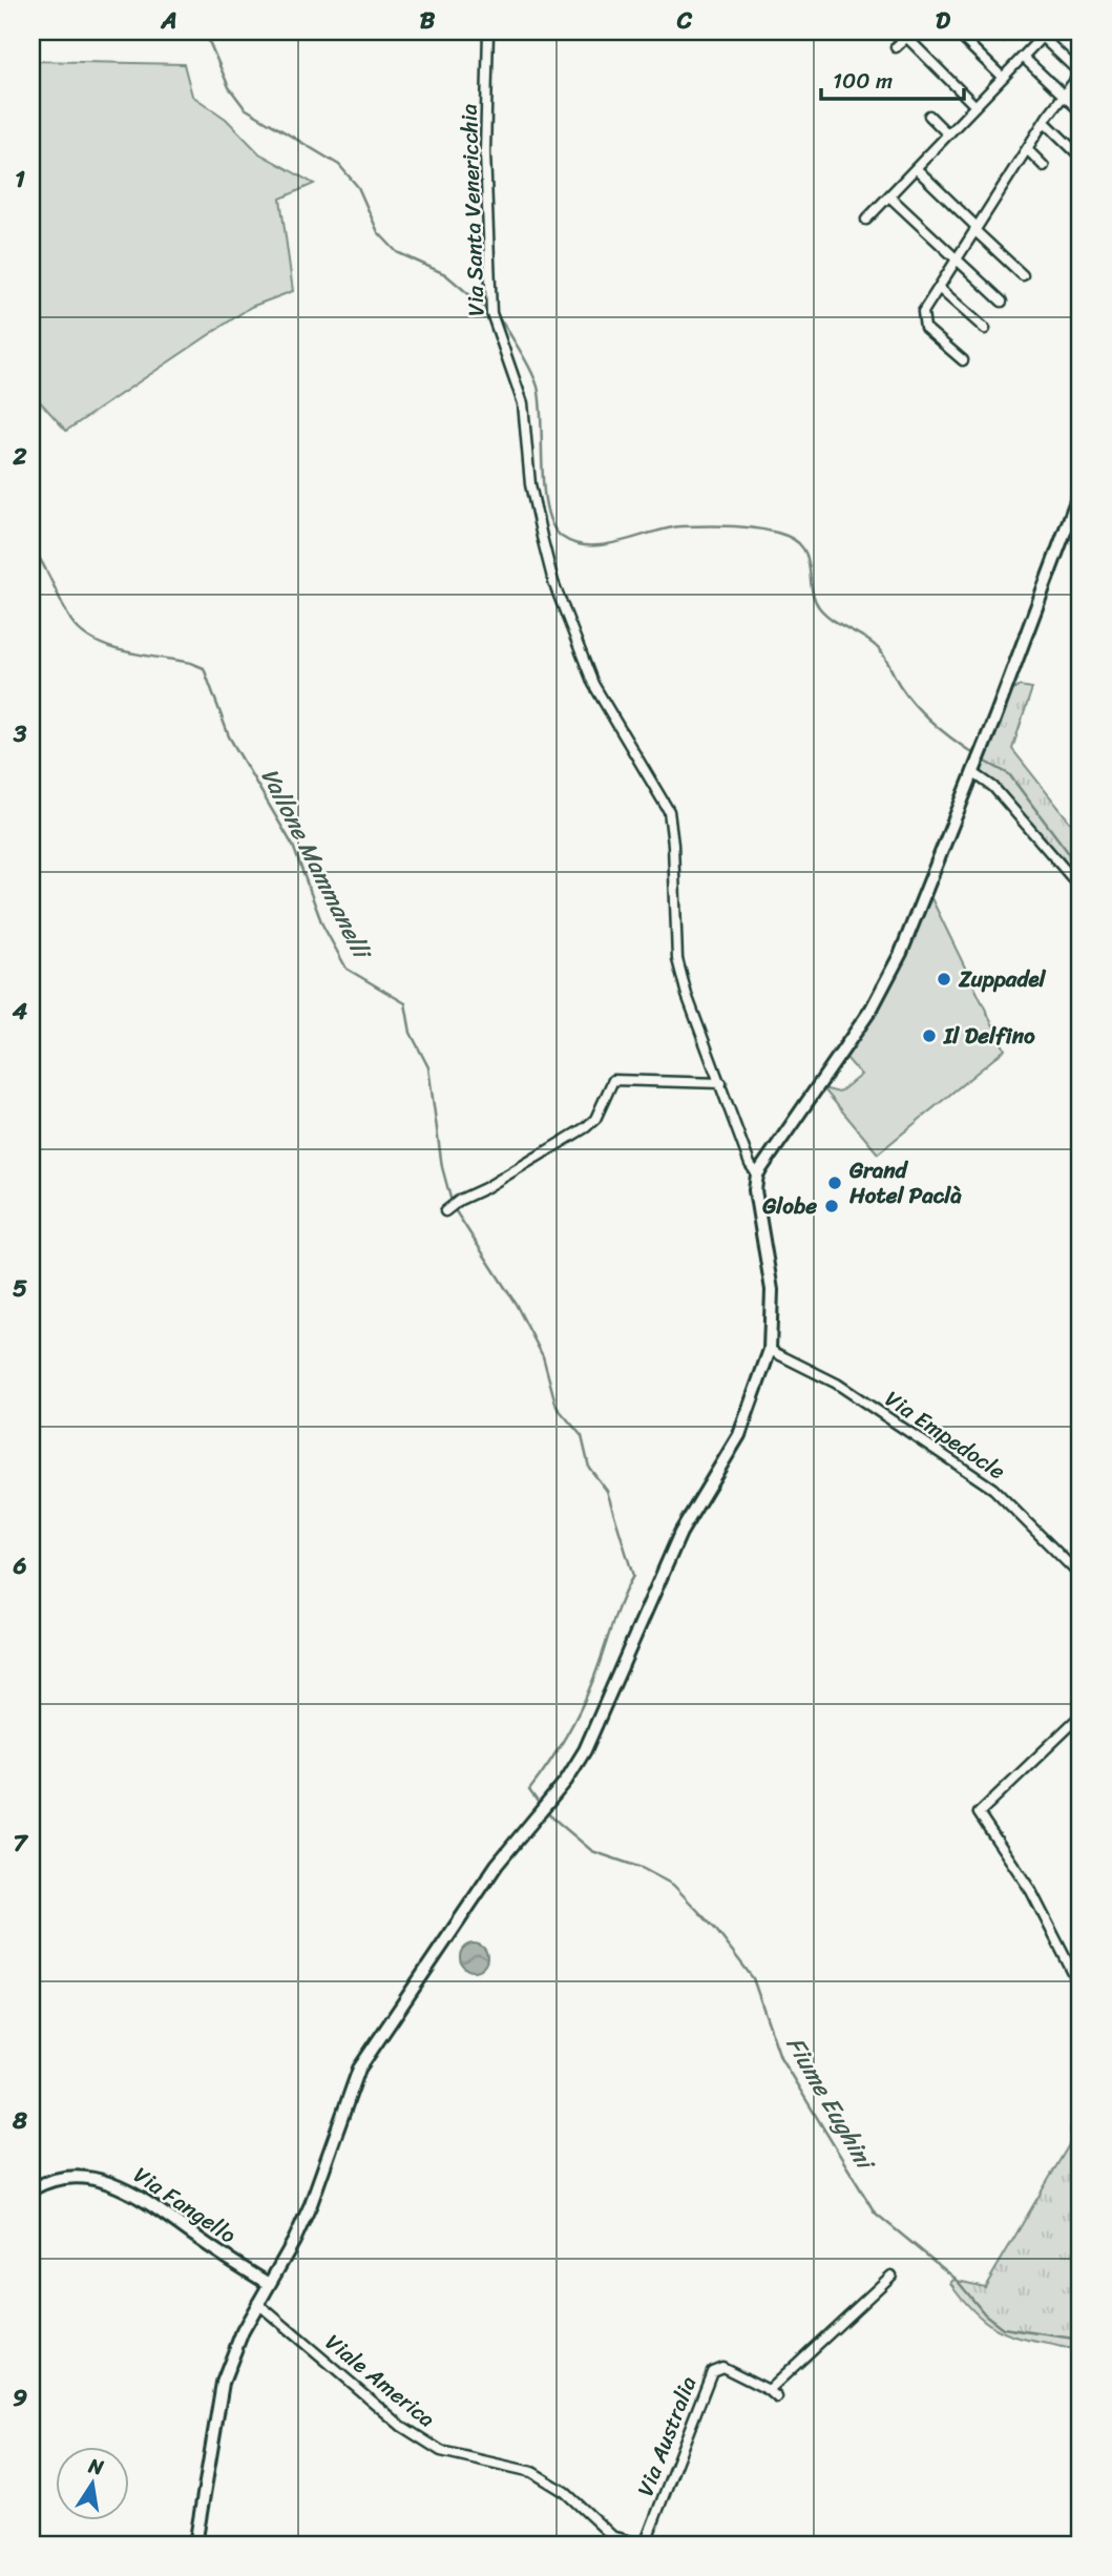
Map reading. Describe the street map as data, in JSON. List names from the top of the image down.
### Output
{
  "streets": {
    "street": [
      "Via Santa Venericchia",
      "Via Empedocle",
      "Via Fangello",
      "Viale America",
      "Via Australia"
    ]
  },
  "crossings": [
    ["Viale America", "Via Australia"]
  ],
  "water": ["Vallone Mammanelli", "Fiume Eughini"],
  "places": [
    "Zuppadel",
    "Il Delfino",
    "Grand Hotel Paclà",
    "Globe"
  ],
  "scale_bar": "100 m",
  "north": "top",
  "grid": {
    "columns": [
      "A",
      "B",
      "C",
      "D"
    ],
    "rows": [
      "1",
      "2",
      "3",
      "4",
      "5",
      "6",
      "7",
      "8",
      "9"
    ]
  }
}
